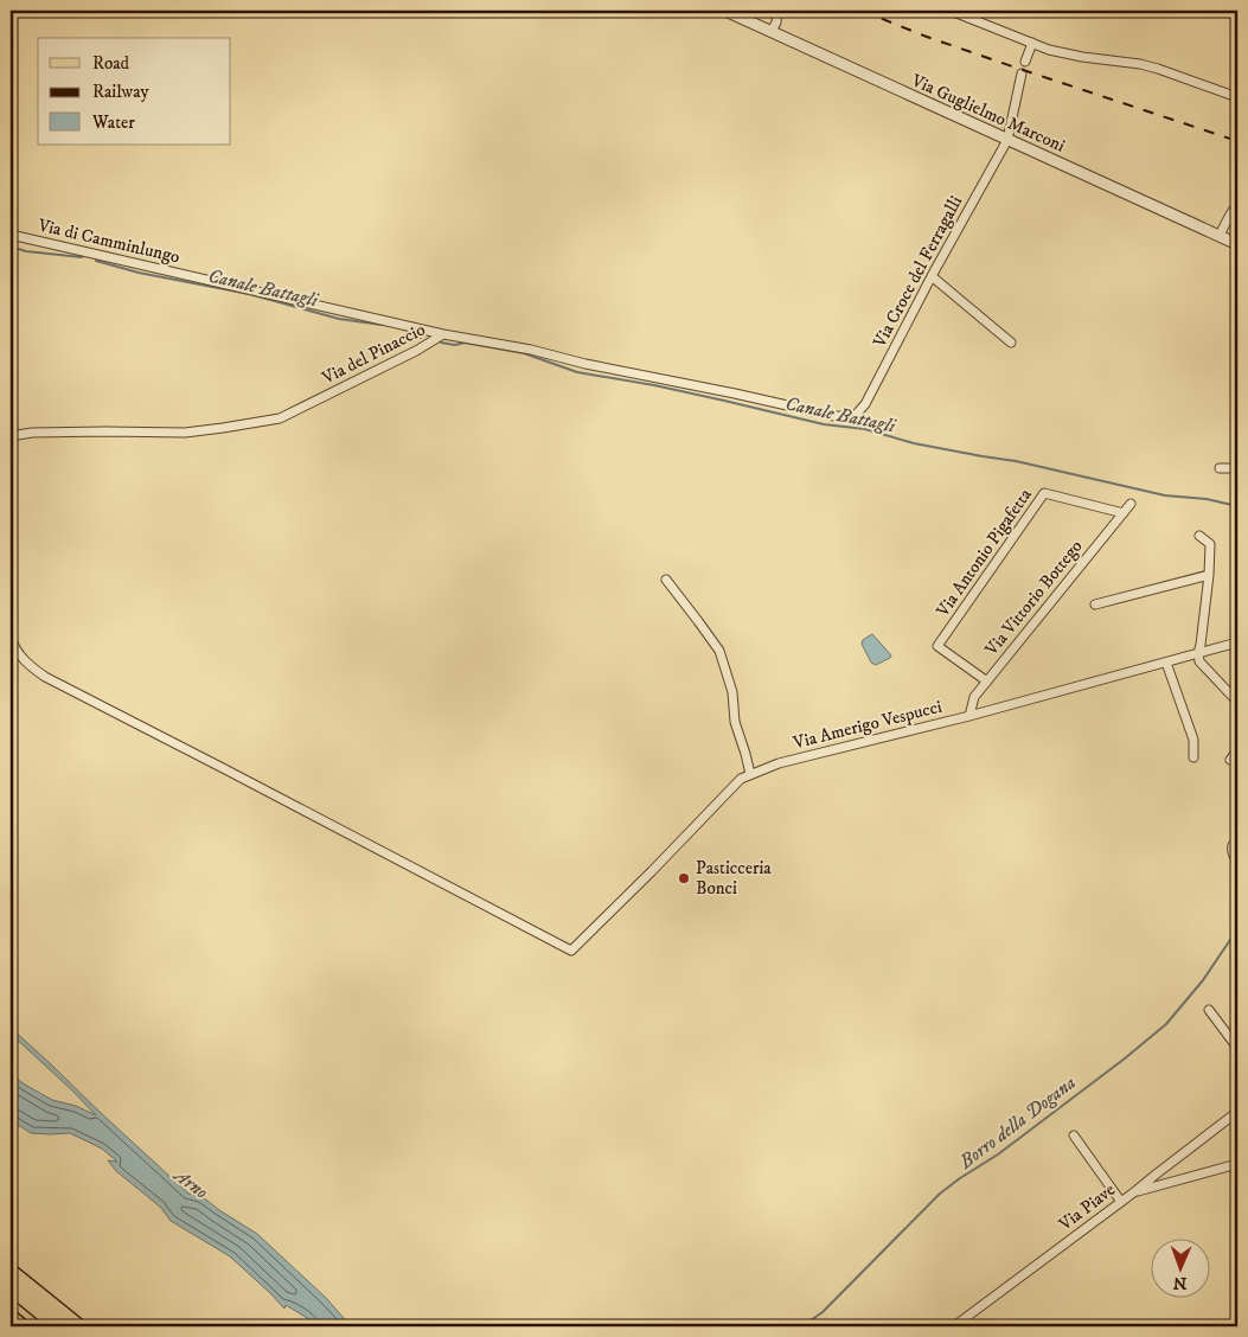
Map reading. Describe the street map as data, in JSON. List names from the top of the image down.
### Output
{
  "streets": {
    "street": [
      "Via Guglielmo Marconi",
      "Via di Camminlungo",
      "Via Croce del Ferragalli",
      "Via del Pinaccio",
      "Via Antonio Pigafetta",
      "Via Vittorio Bottego",
      "Via Amerigo Vespucci",
      "Via Piave"
    ]
  },
  "crossings": [
    ["Via Guglielmo Marconi", "Via Croce del Ferragalli"],
    ["Via di Camminlungo", "Via del Pinaccio"],
    ["Via Croce del Ferragalli", "Via del Pinaccio"],
    ["Via Antonio Pigafetta", "Via Vittorio Bottego"],
    ["Via Vittorio Bottego", "Via Amerigo Vespucci"]
  ],
  "water": ["Canale Battagli", "Borro della Dogana", "Arno"],
  "places": ["Pasticceria Bonci"],
  "legend": ["Road", "Railway", "Water"],
  "north": "bottom"
}
